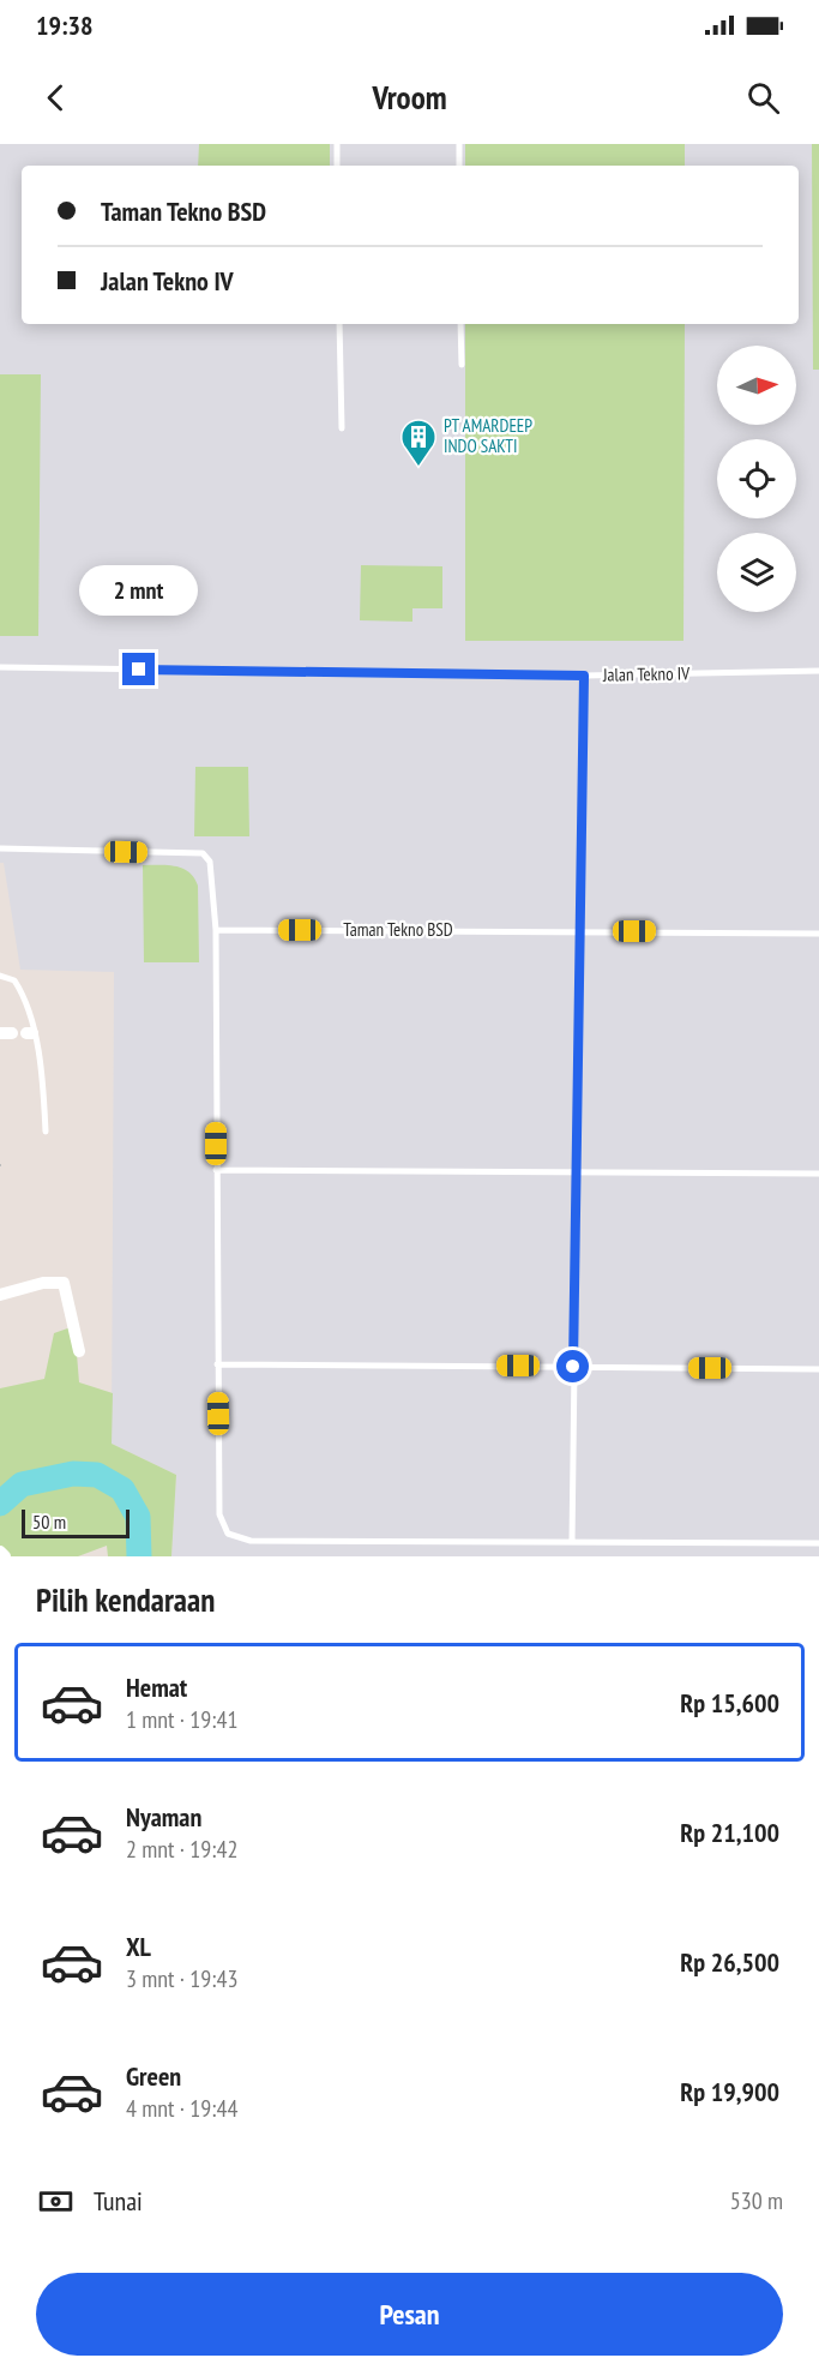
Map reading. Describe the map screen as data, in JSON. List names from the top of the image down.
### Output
{
  "streets": {
    "lane": ["Jalan Tekno IV", "Taman Tekno BSD"]
  },
  "places": {
    "building": ["PT AMARDEEP INDO SAKTI"]
  },
  "scale_bar": "50 m",
  "north": "right",
  "page": {
    "status": "19:38",
    "header": "Vroom",
    "banner": ["Taman Tekno BSD", "Jalan Tekno IV"],
    "bubble": "2 mnt",
    "scale": "50 m",
    "heading": "Pilih kendaraan",
    "list": [
      {
        "name": "Hemat",
        "note": "1 mnt · 19:41",
        "value": "Rp 15,600"
      },
      {
        "name": "Nyaman",
        "note": "2 mnt · 19:42",
        "value": "Rp 21,100"
      },
      {
        "name": "XL",
        "note": "3 mnt · 19:43",
        "value": "Rp 26,500"
      },
      {
        "name": "Green",
        "note": "4 mnt · 19:44",
        "value": "Rp 19,900"
      }
    ],
    "pay": ["Tunai", "530 m"],
    "buttons": "Pesan"
  }
}
